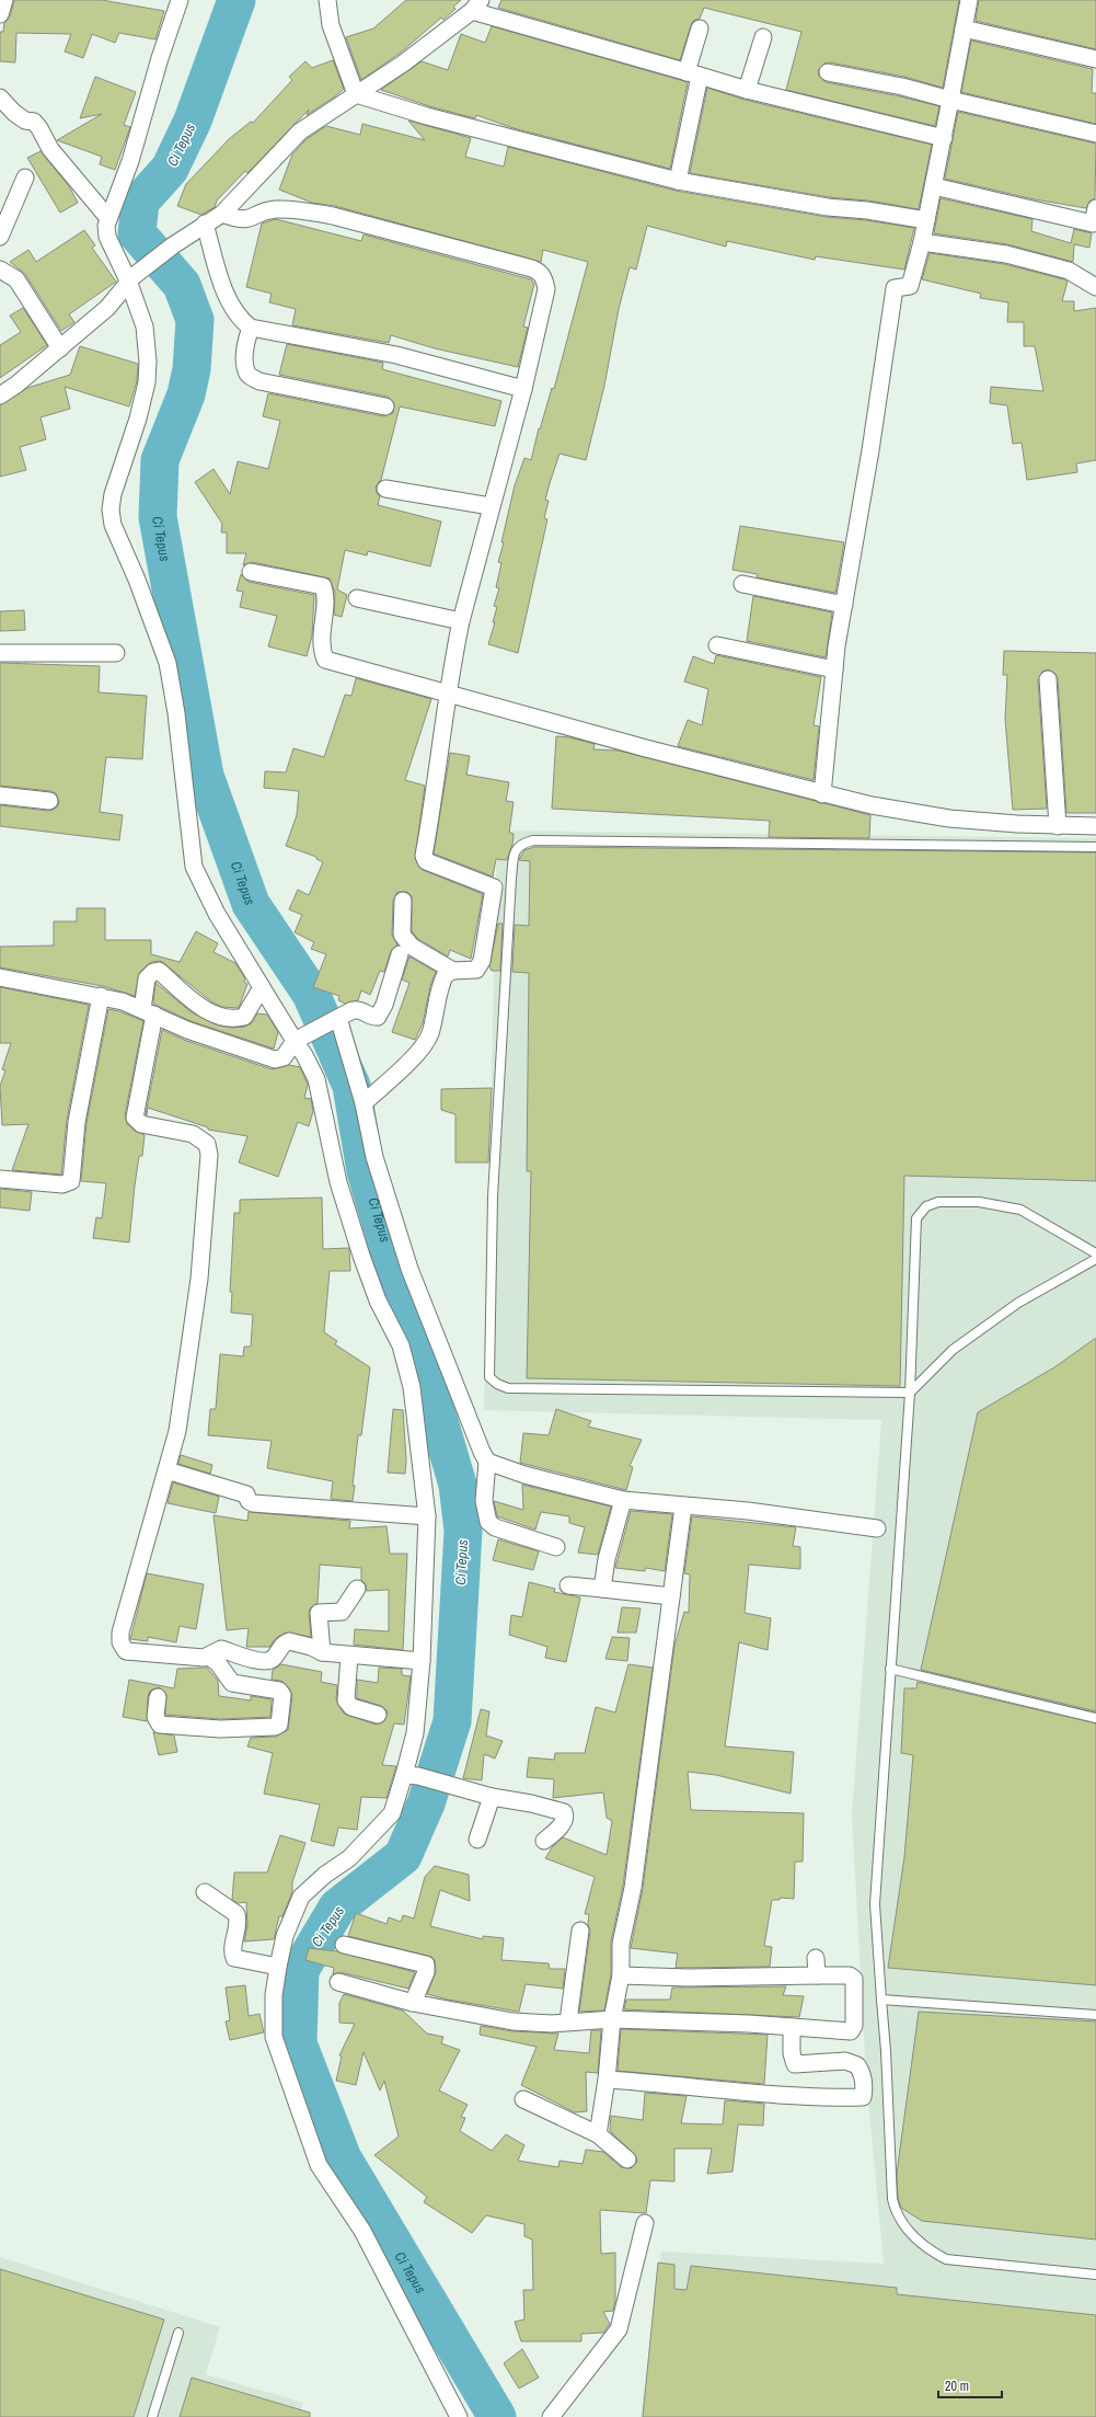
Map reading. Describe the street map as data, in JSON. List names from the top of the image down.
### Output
{
  "water": ["Ci Tepus"],
  "scale_bar": "20 m"
}
